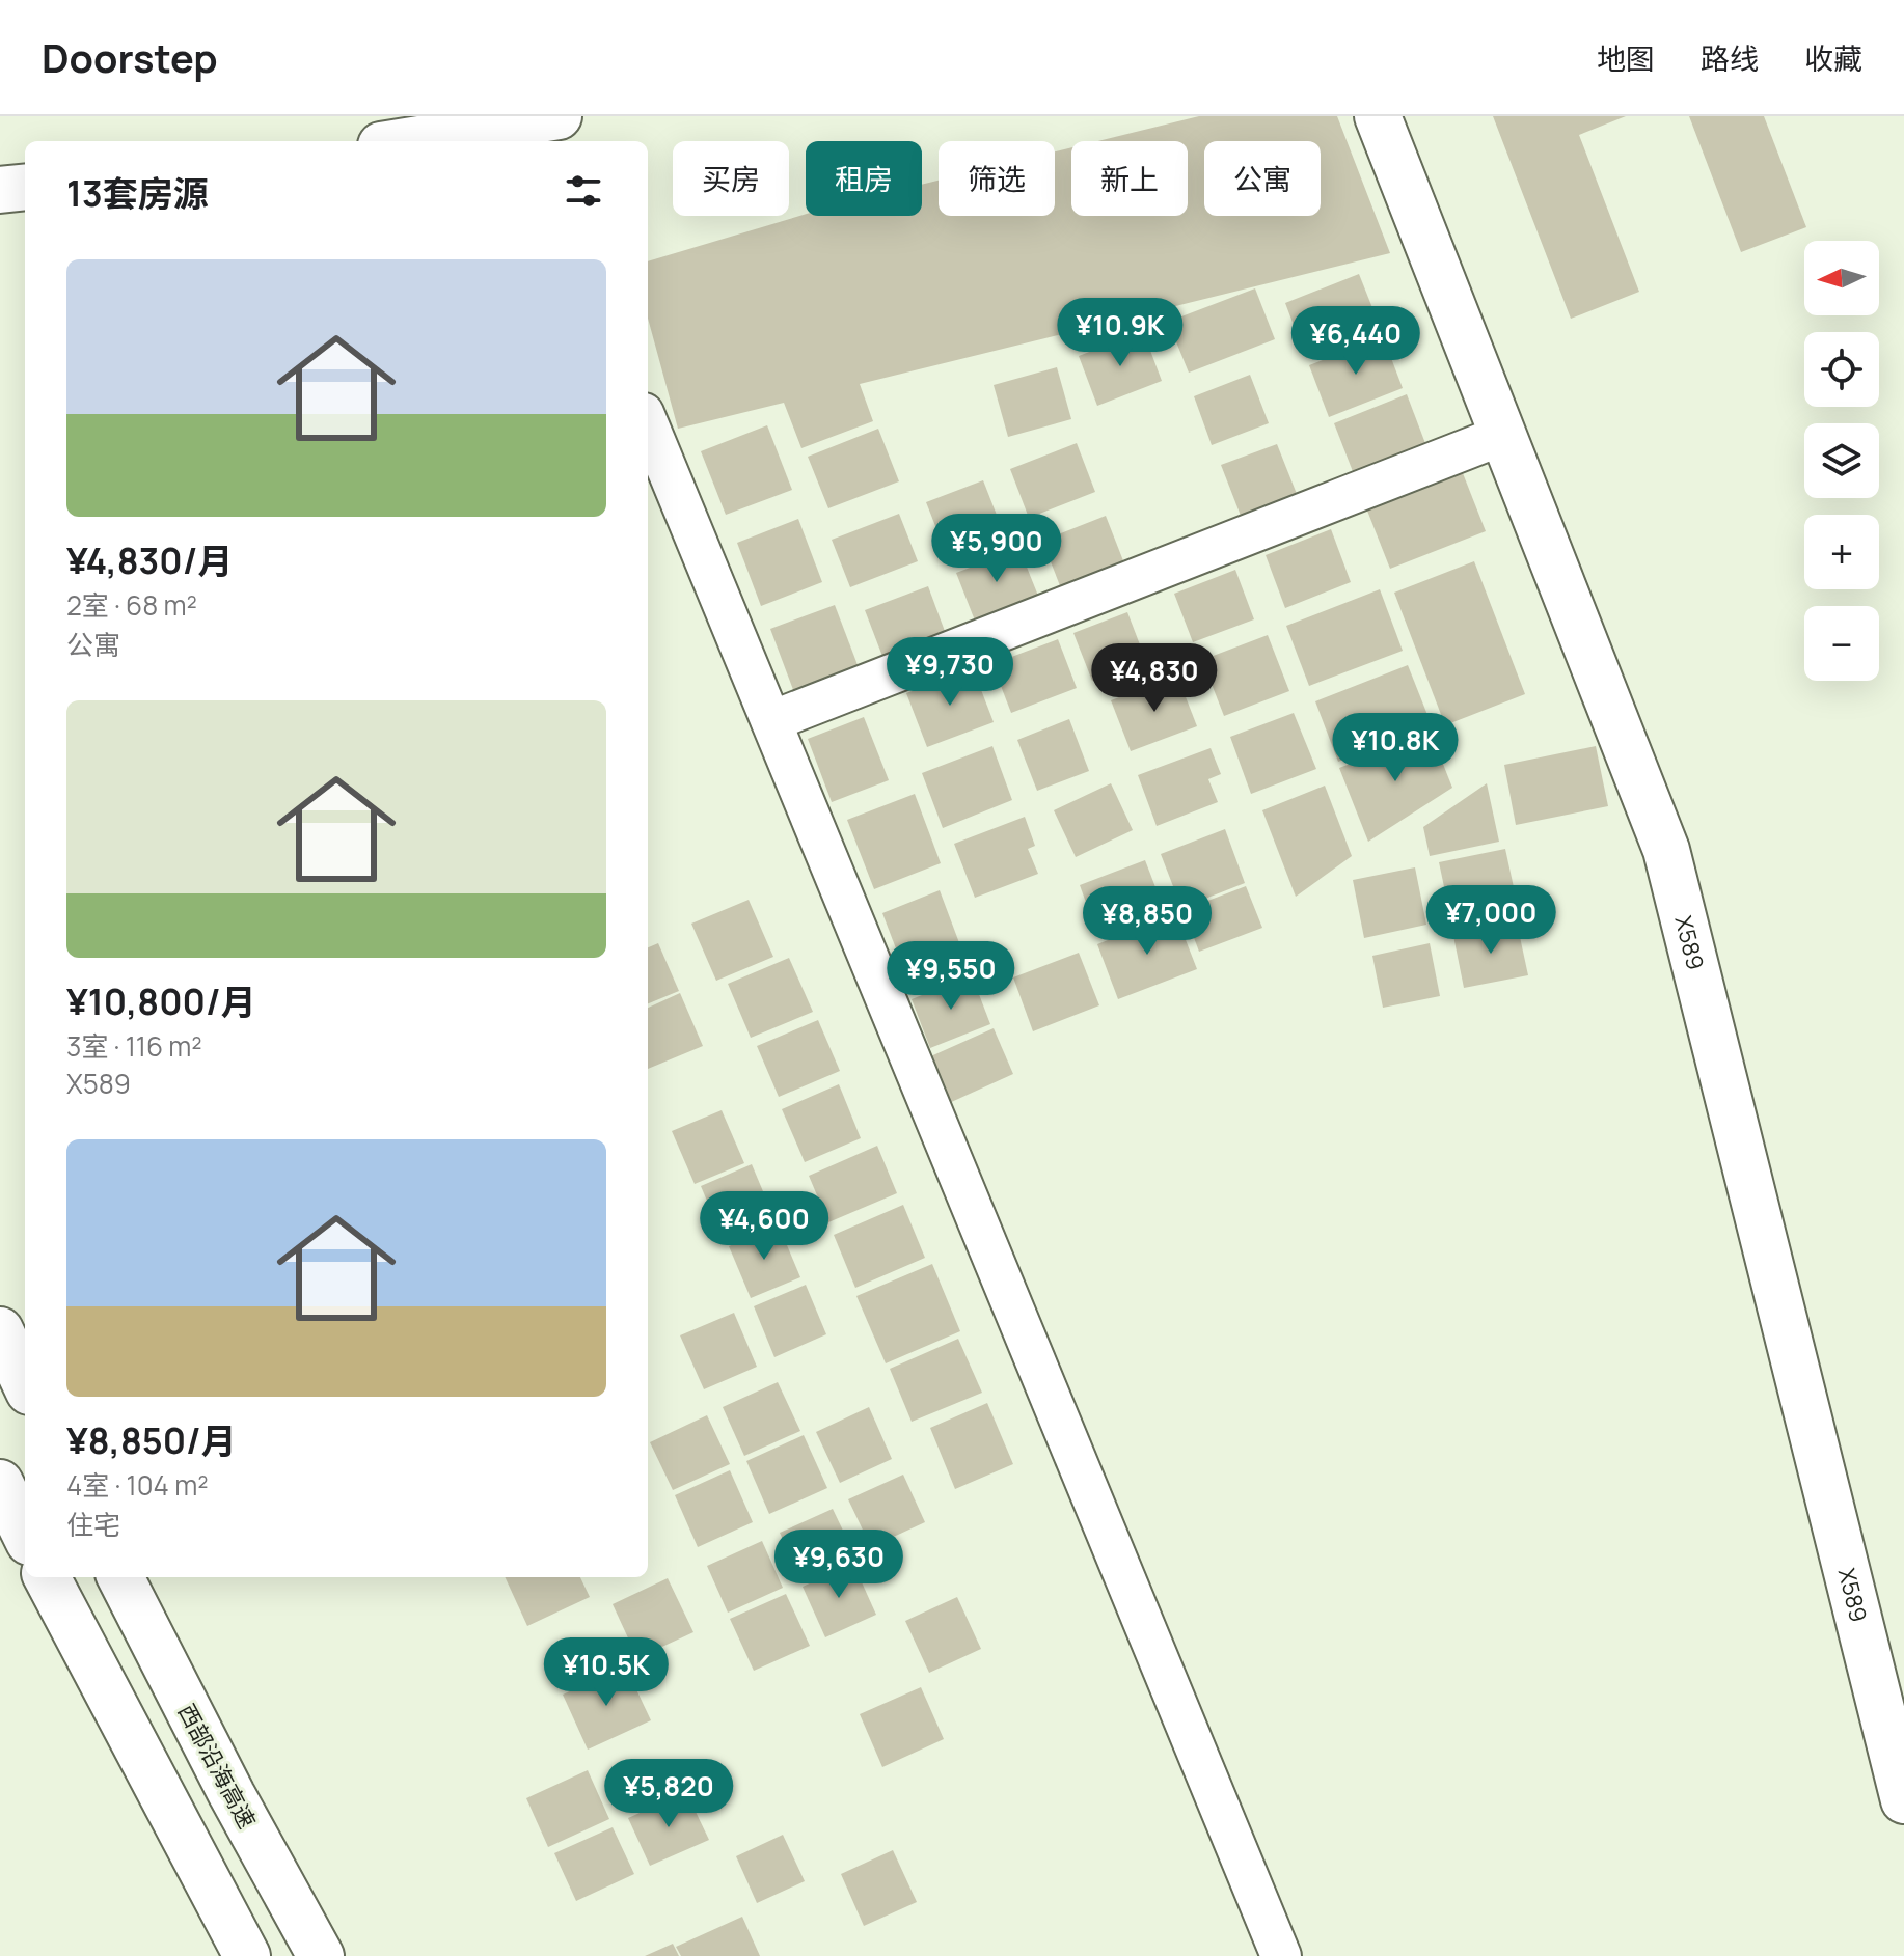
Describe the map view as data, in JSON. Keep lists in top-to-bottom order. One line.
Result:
{"streets":{"main road":["X589","西部沿海高速"]},"north":"left","page":{"header":"Doorstep","nav":["地图","路线","收藏"],"chip":["买房","租房","筛选","新上","公寓"],"heading":"13套房源","map_buttons":["+","−"],"list":[{"name":"¥4,830/月","note":"2室 · 68 m² · 公寓"},{"name":"¥10,800/月","note":"3室 · 116 m² · X589"},{"name":"¥8,850/月","note":"4室 · 104 m² · 住宅"}],"price":["¥10.9K","¥6,440","¥5,900","¥9,730","¥4,830","¥10.8K","¥7,000","¥8,850","¥9,550","¥4,600","¥9,630","¥10.5K","¥5,820"]}}
